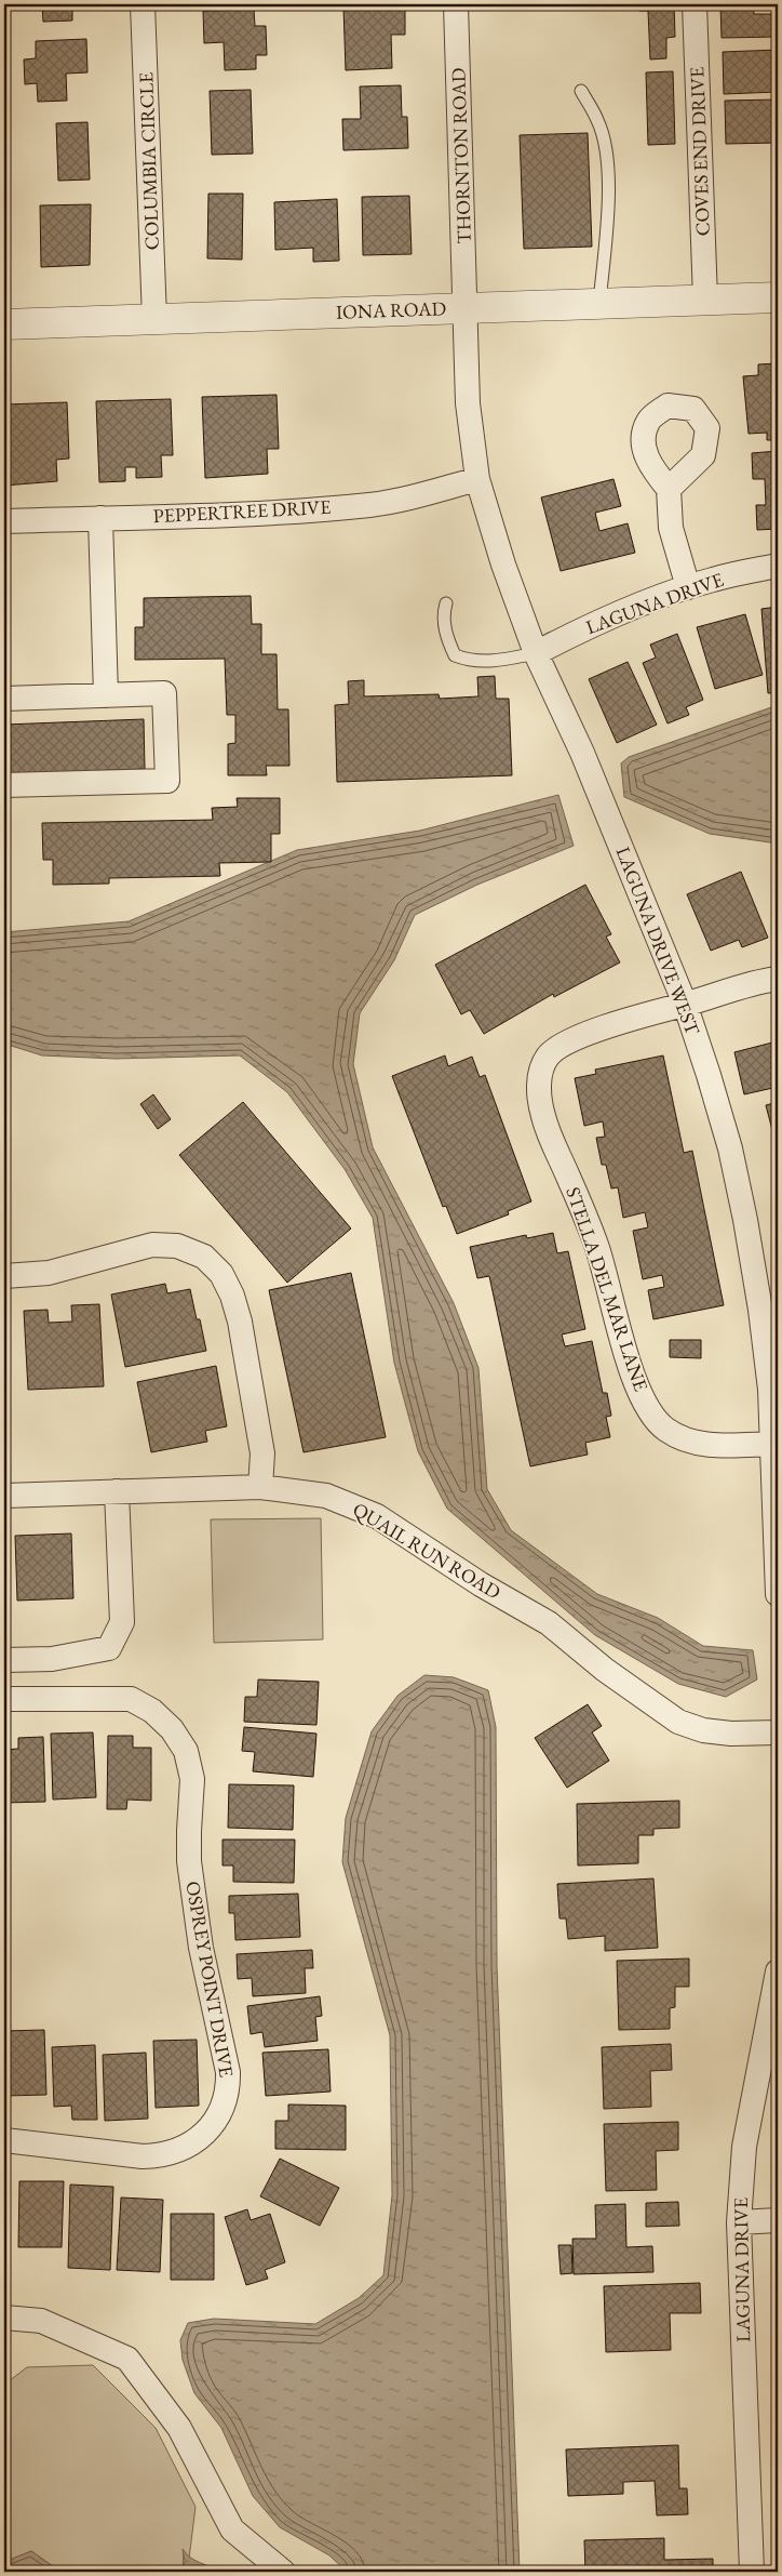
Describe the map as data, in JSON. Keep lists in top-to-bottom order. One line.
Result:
{"streets":{"street":["COVES END DRIVE","THORNTON ROAD","COLUMBIA CIRCLE","IONA ROAD","PEPPERTREE DRIVE","LAGUNA DRIVE","LAGUNA DRIVE WEST","STELLA DEL MAR LANE","QUAIL RUN ROAD","OSPREY POINT DRIVE"]},"crossings":[["COVES END DRIVE","IONA ROAD"],["THORNTON ROAD","IONA ROAD"],["THORNTON ROAD","LAGUNA DRIVE WEST"],["COLUMBIA CIRCLE","IONA ROAD"],["IONA ROAD","LAGUNA DRIVE WEST"],["PEPPERTREE DRIVE","LAGUNA DRIVE WEST"],["LAGUNA DRIVE","LAGUNA DRIVE WEST"],["LAGUNA DRIVE WEST","STELLA DEL MAR LANE"]]}
